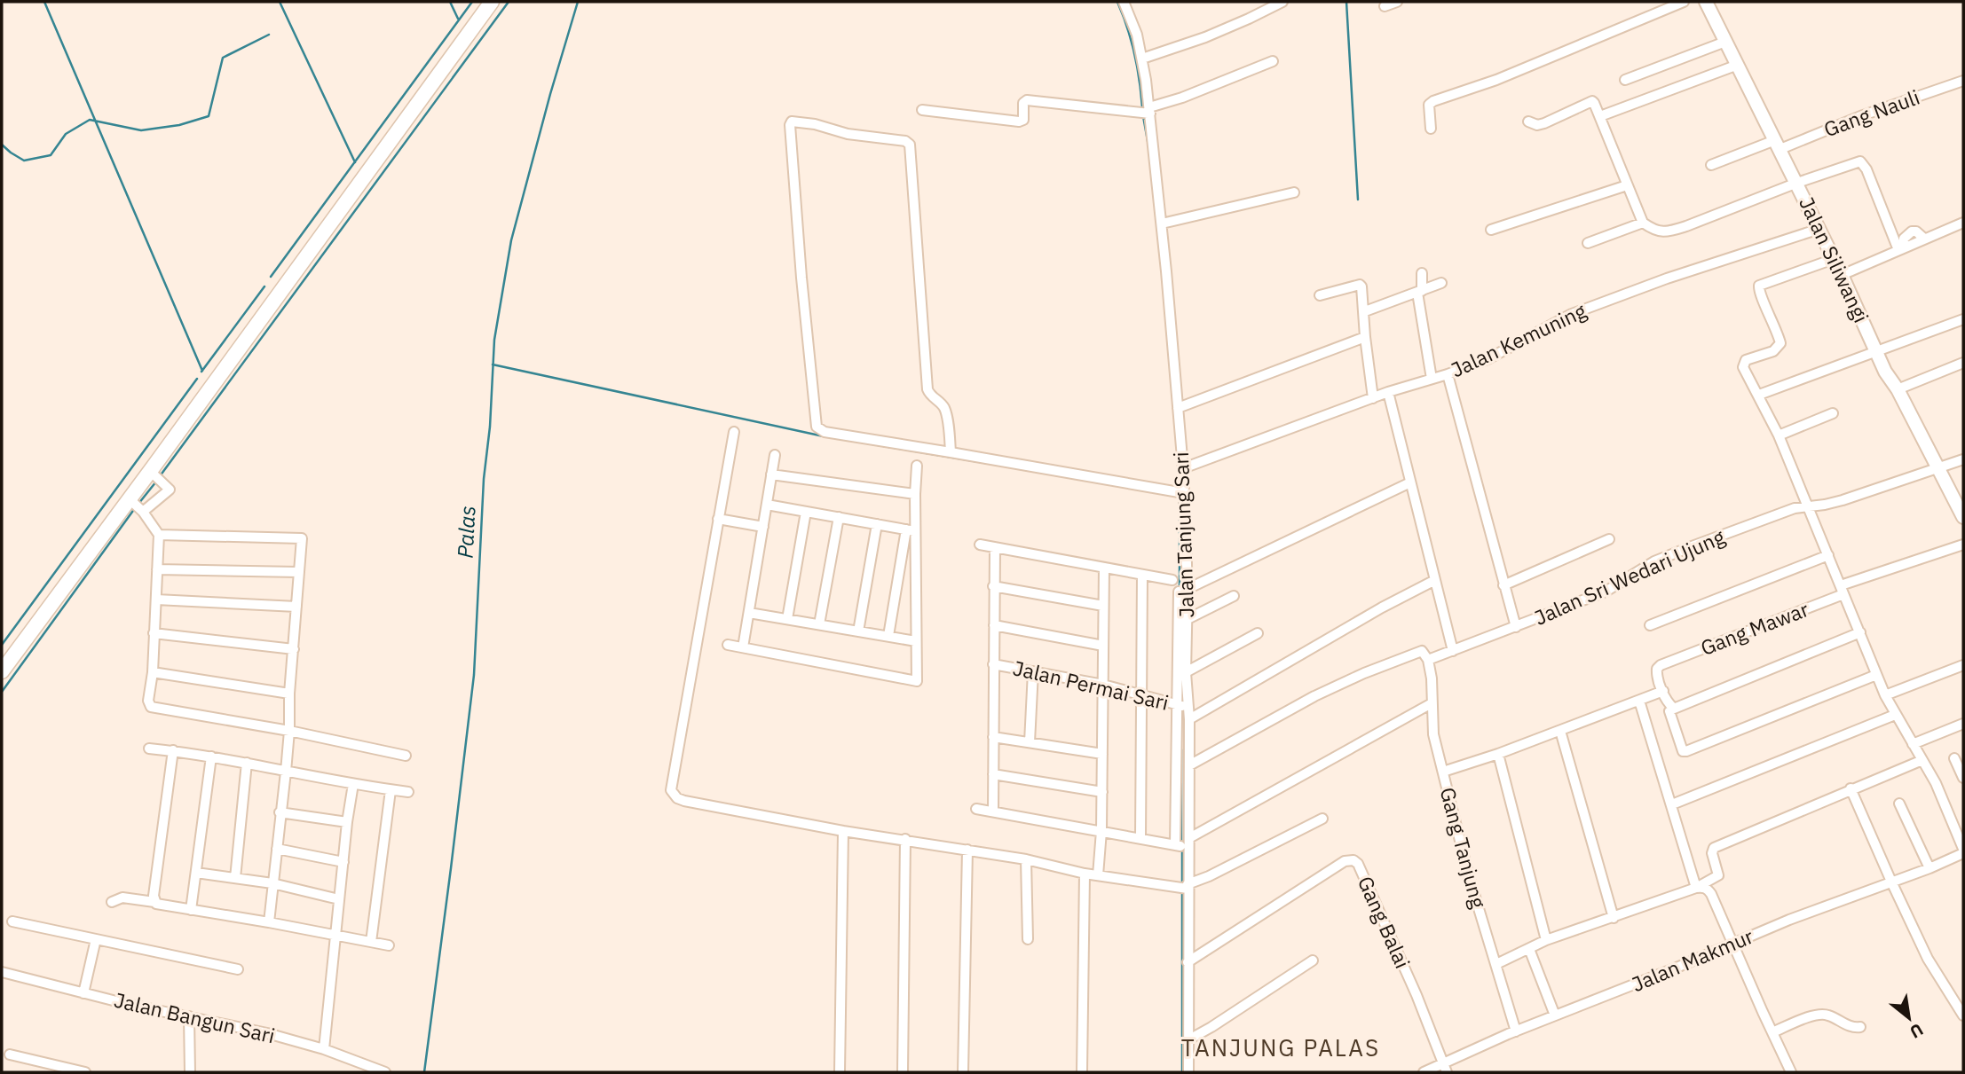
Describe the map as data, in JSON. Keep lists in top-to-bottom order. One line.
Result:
{"streets":{"street":["Gang Nauli","Jalan Siliwangi","Jalan Kemuning","Jalan Tanjung Sari","Jalan Sri Wedari Ujung","Gang Mawar","Jalan Permai Sari","Gang Tanjung","Gang Balai","Jalan Makmur","Jalan Bangun Sari"]},"crossings":[["Gang Nauli","Jalan Siliwangi"],["Jalan Siliwangi","Jalan Kemuning"],["Jalan Siliwangi","Jalan Sri Wedari Ujung"],["Jalan Kemuning","Jalan Tanjung Sari"],["Jalan Tanjung Sari","Jalan Permai Sari"],["Jalan Tanjung Sari","Gang Balai"],["Jalan Sri Wedari Ujung","Gang Tanjung"],["Gang Tanjung","Jalan Makmur"],["Gang Balai","Jalan Makmur"]],"districts":["TANJUNG PALAS"],"water":["Palas"],"north":"bottom right"}
